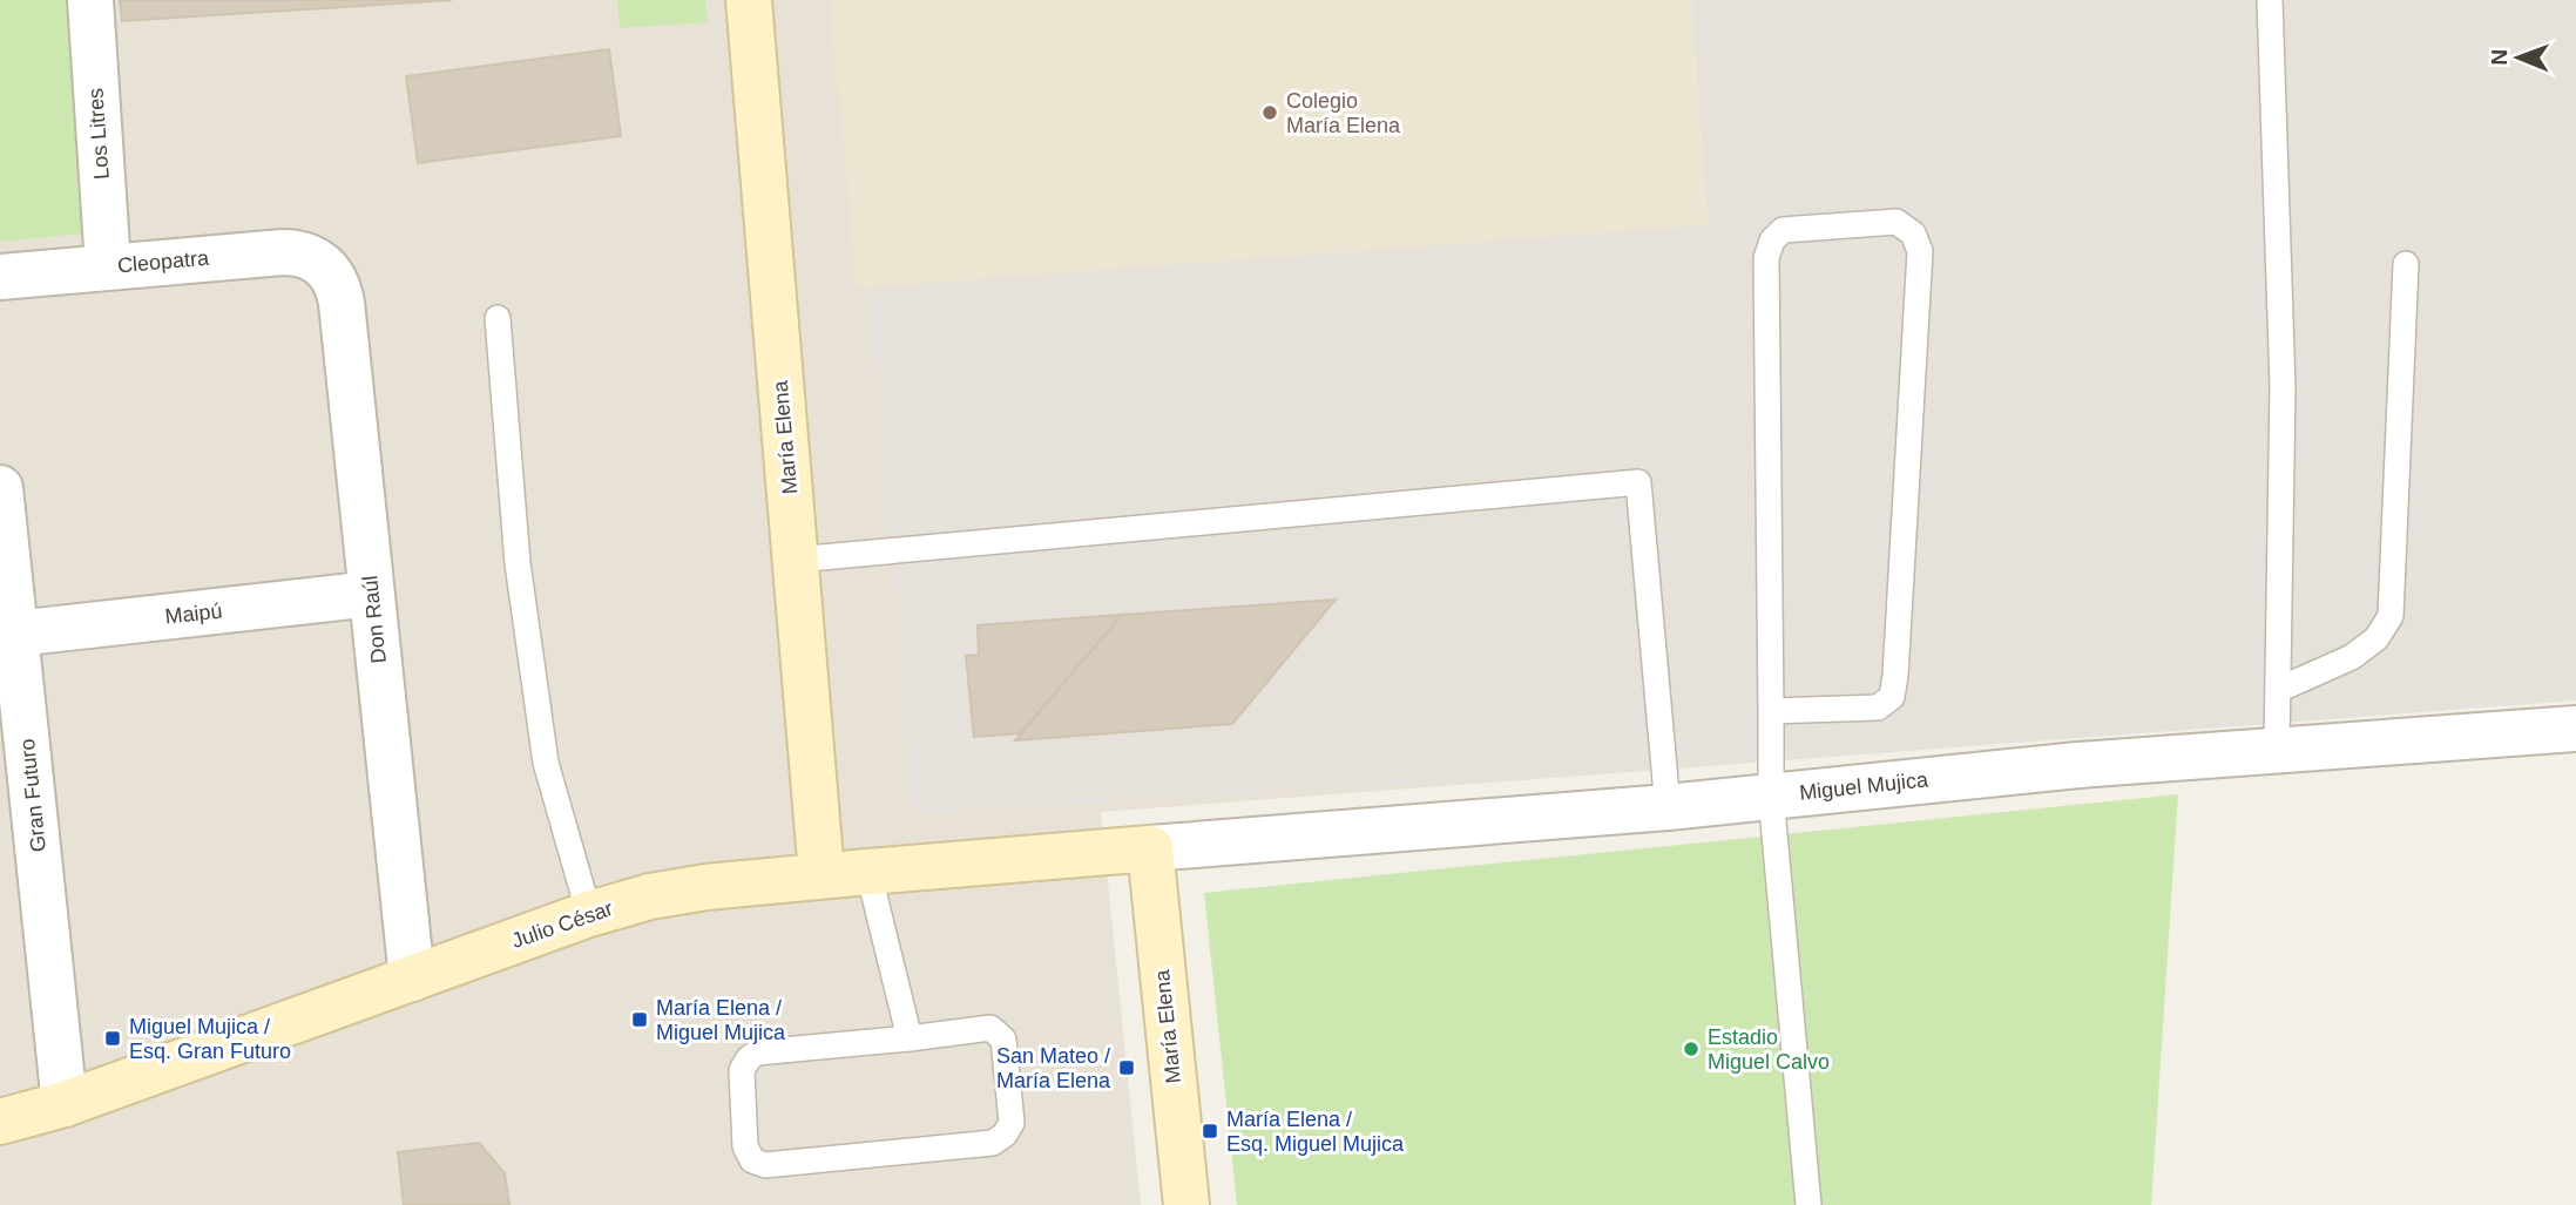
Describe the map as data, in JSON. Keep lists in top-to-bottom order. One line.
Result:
{"streets":{"street":["Los Litres","Cleopatra","María Elena","Maipú","Don Raúl","Miguel Mujica","Gran Futuro","Julio César"]},"crossings":[["Los Litres","Cleopatra"],["Cleopatra","Don Raúl"],["María Elena","Miguel Mujica"],["María Elena","Julio César"],["Maipú","Don Raúl"],["Maipú","Gran Futuro"],["Don Raúl","Julio César"],["Miguel Mujica","Julio César"],["Gran Futuro","Julio César"]],"places":{"other":["Colegio María Elena","Estadio Miguel Calvo"],"transit":["María Elena / Miguel Mujica","Miguel Mujica / Esq. Gran Futuro","San Mateo / María Elena","María Elena / Esq. Miguel Mujica"]},"north":"left"}
